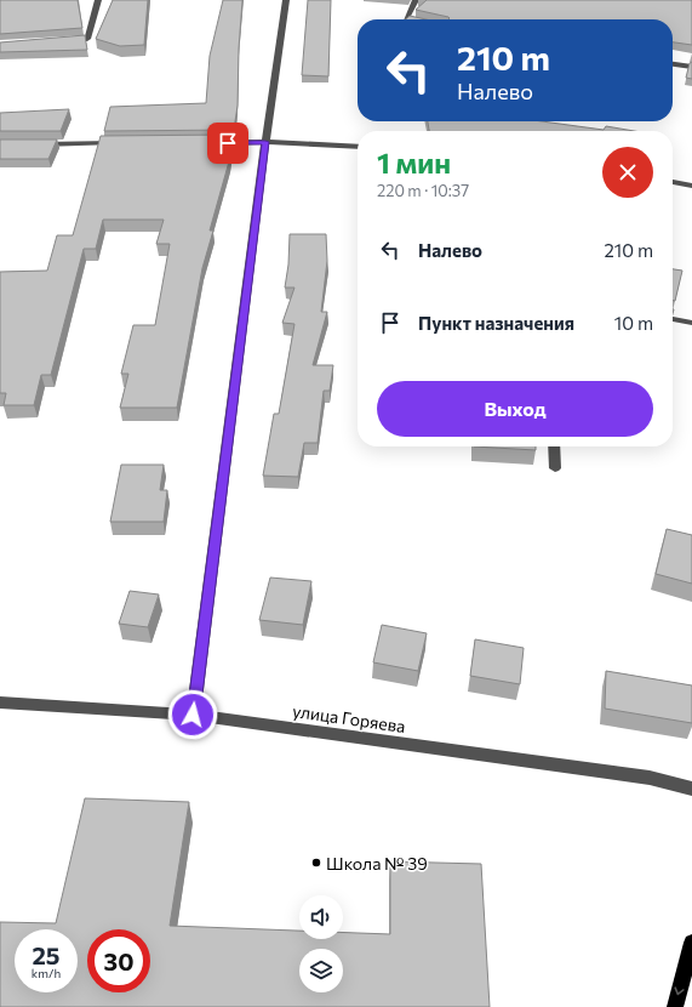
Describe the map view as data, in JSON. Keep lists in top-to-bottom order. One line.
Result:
{"streets":{"street":["улица Горяева"]},"places":["Школа № 39"],"page":{"turn":["210 m","Налево"],"heading":["1 мин","220 m · 10:37"],"list":[{"name":"Налево","value":"210 m"},{"name":"Пункт назначения","value":"10 m"}],"buttons":"Выход","speed":"25 km/h","limit":"30"}}
